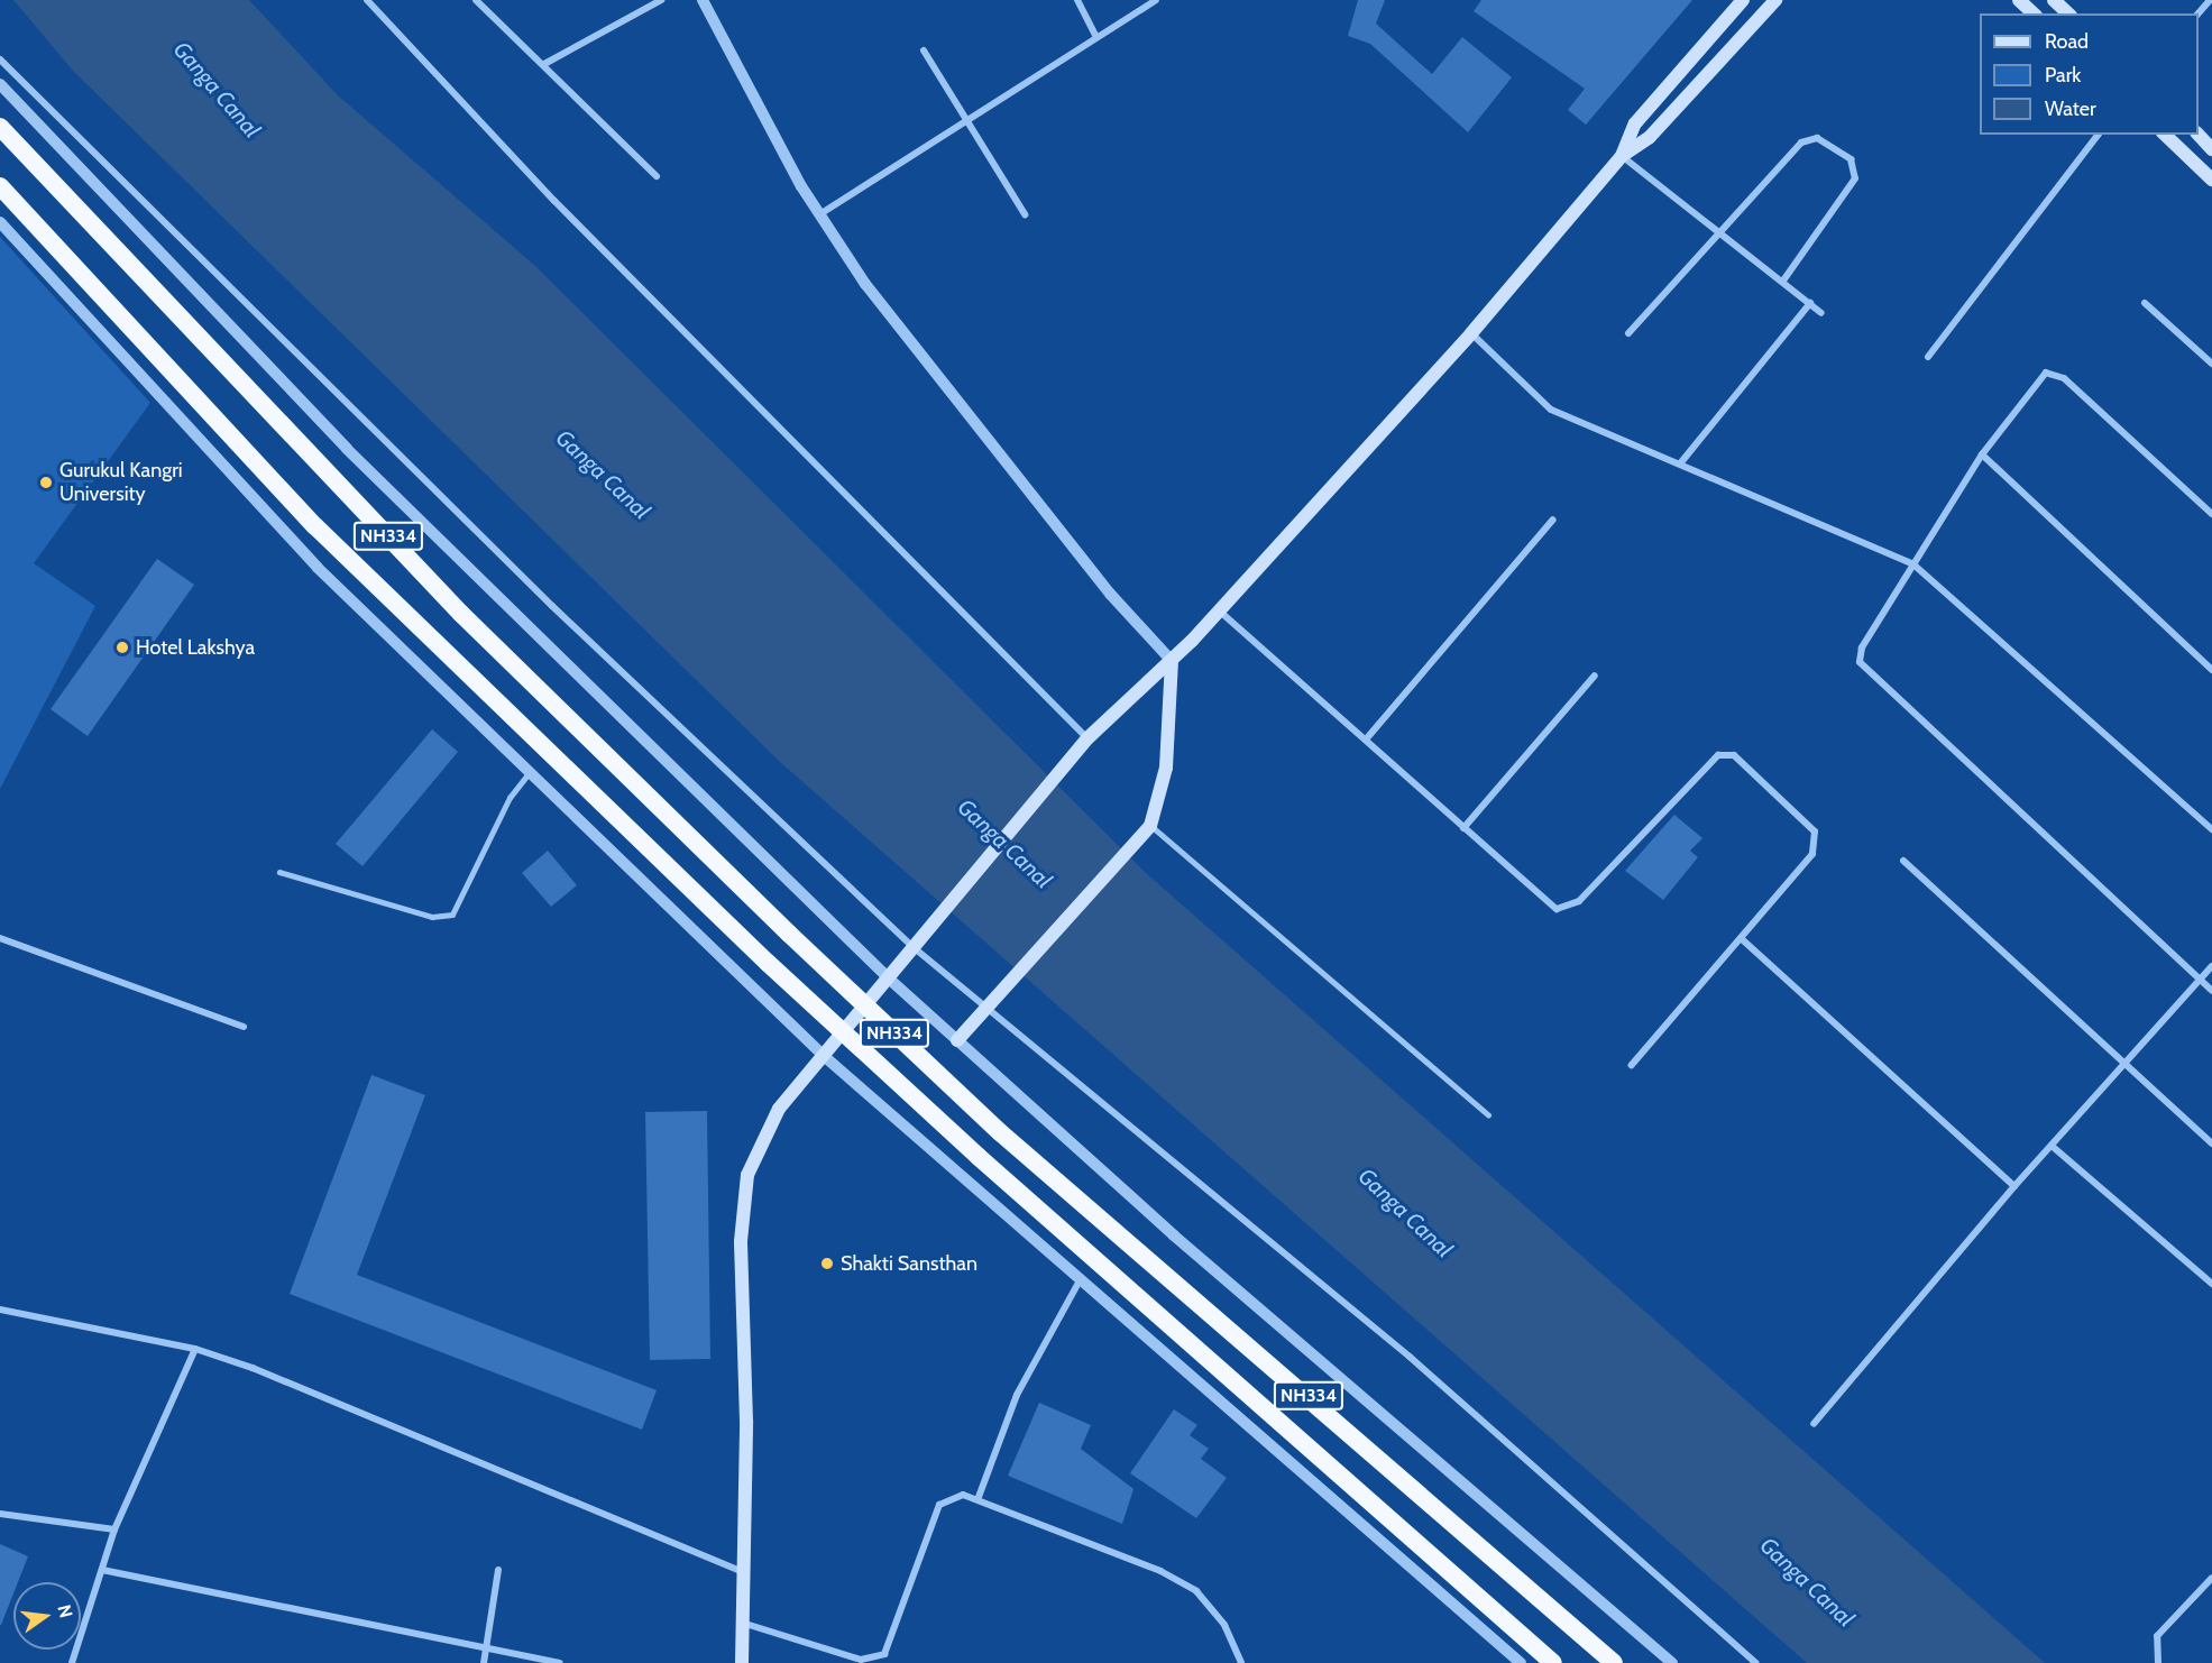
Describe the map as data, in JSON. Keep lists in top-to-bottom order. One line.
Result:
{"streets":{"highway":["NH334"]},"water":["Ganga Canal"],"places":["Gurukul Kangri University","Hotel Lakshya","Shakti Sansthan"],"legend":["Road","Park","Water"],"north":"right"}
